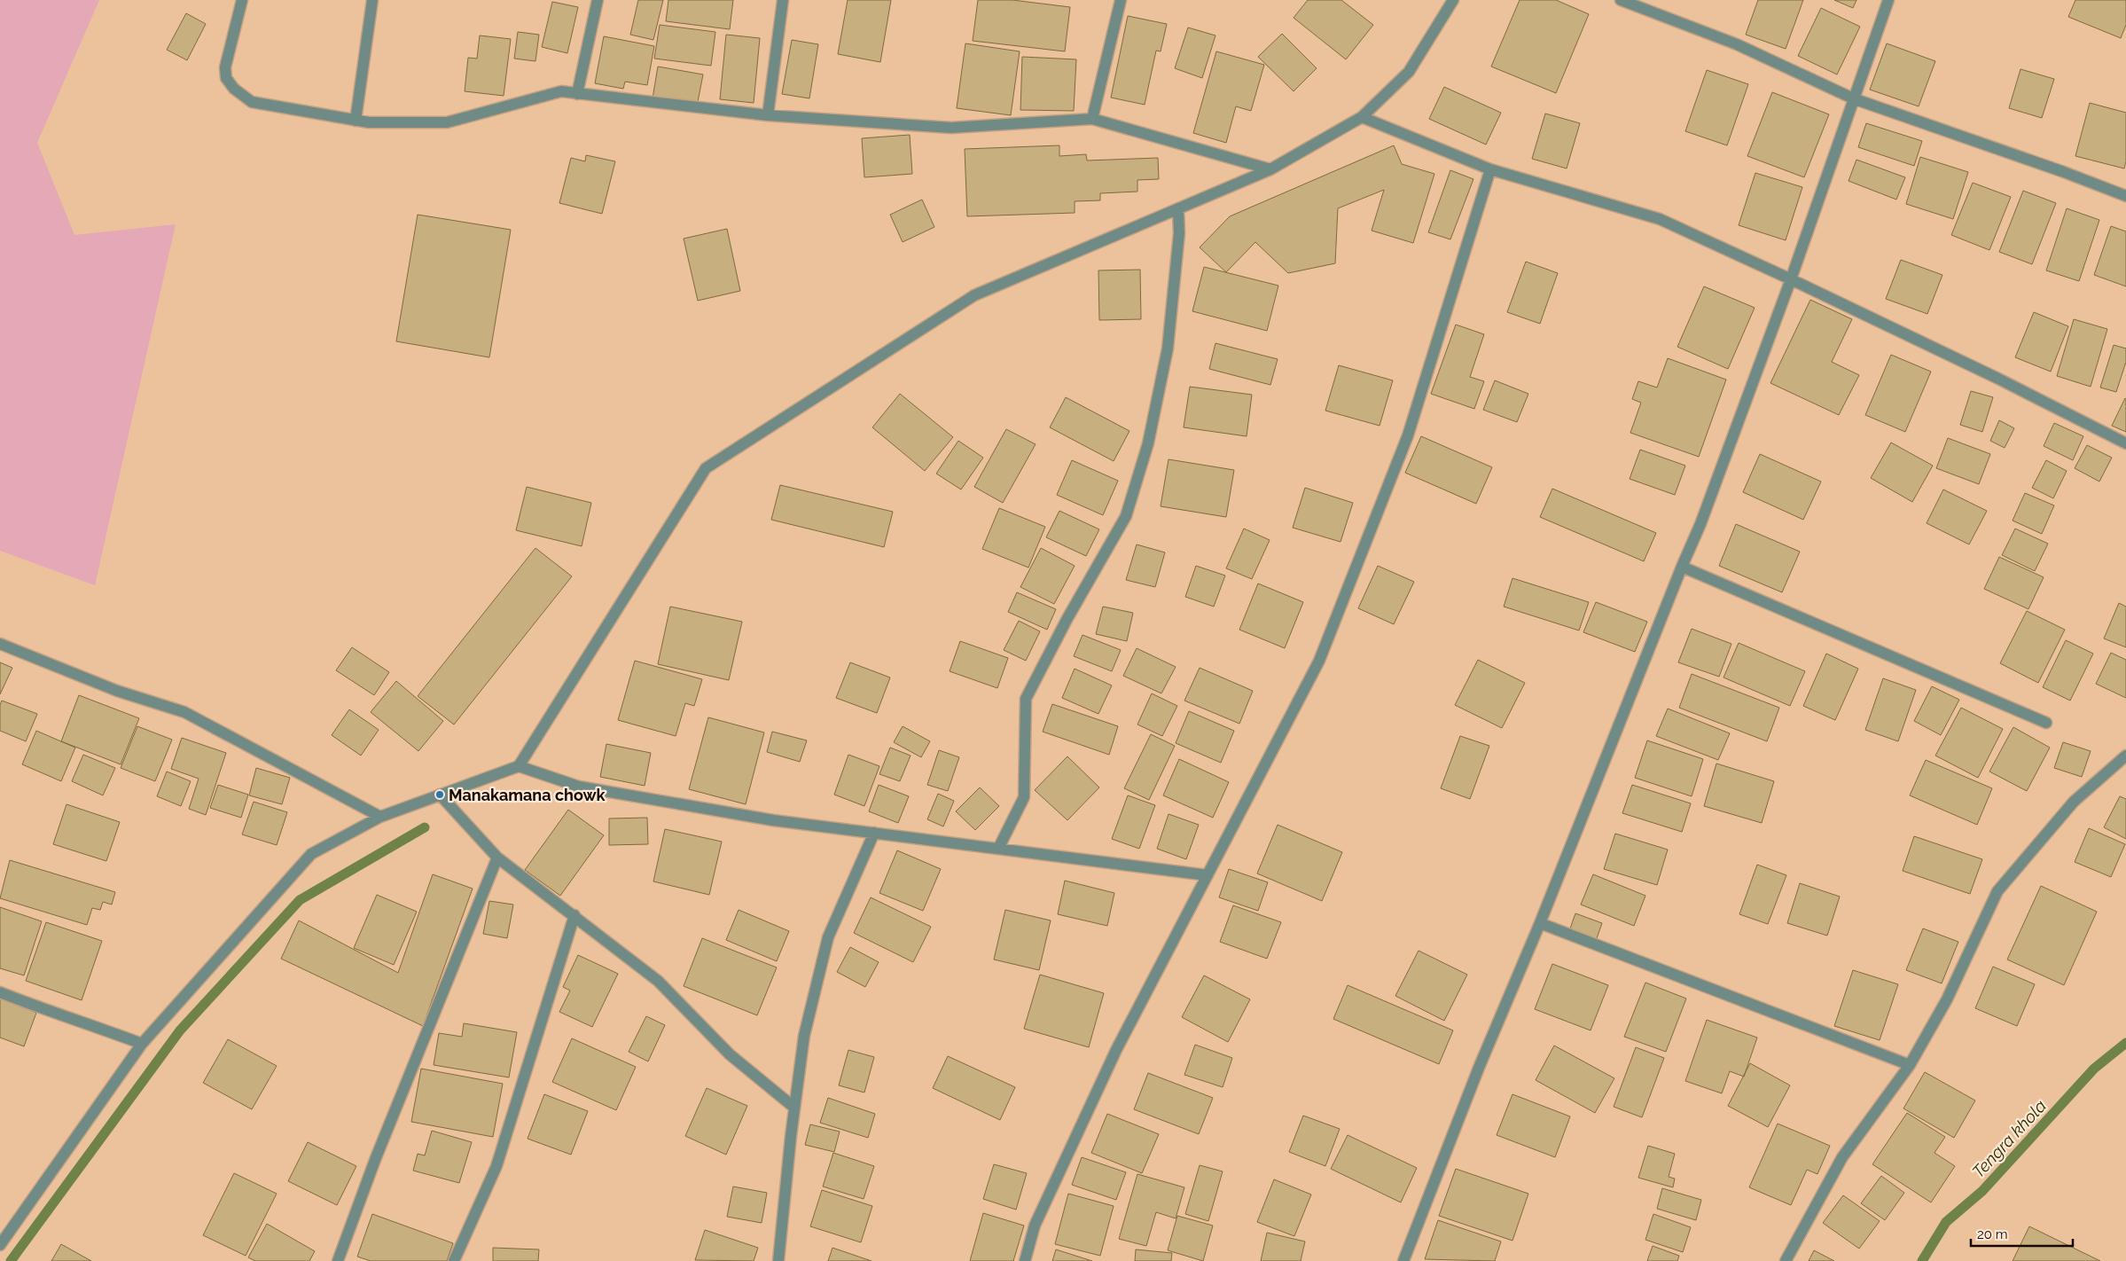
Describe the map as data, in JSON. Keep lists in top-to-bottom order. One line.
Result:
{"water":["Tengra khola"],"places":["Manakamana chowk"],"scale_bar":"20 m"}
